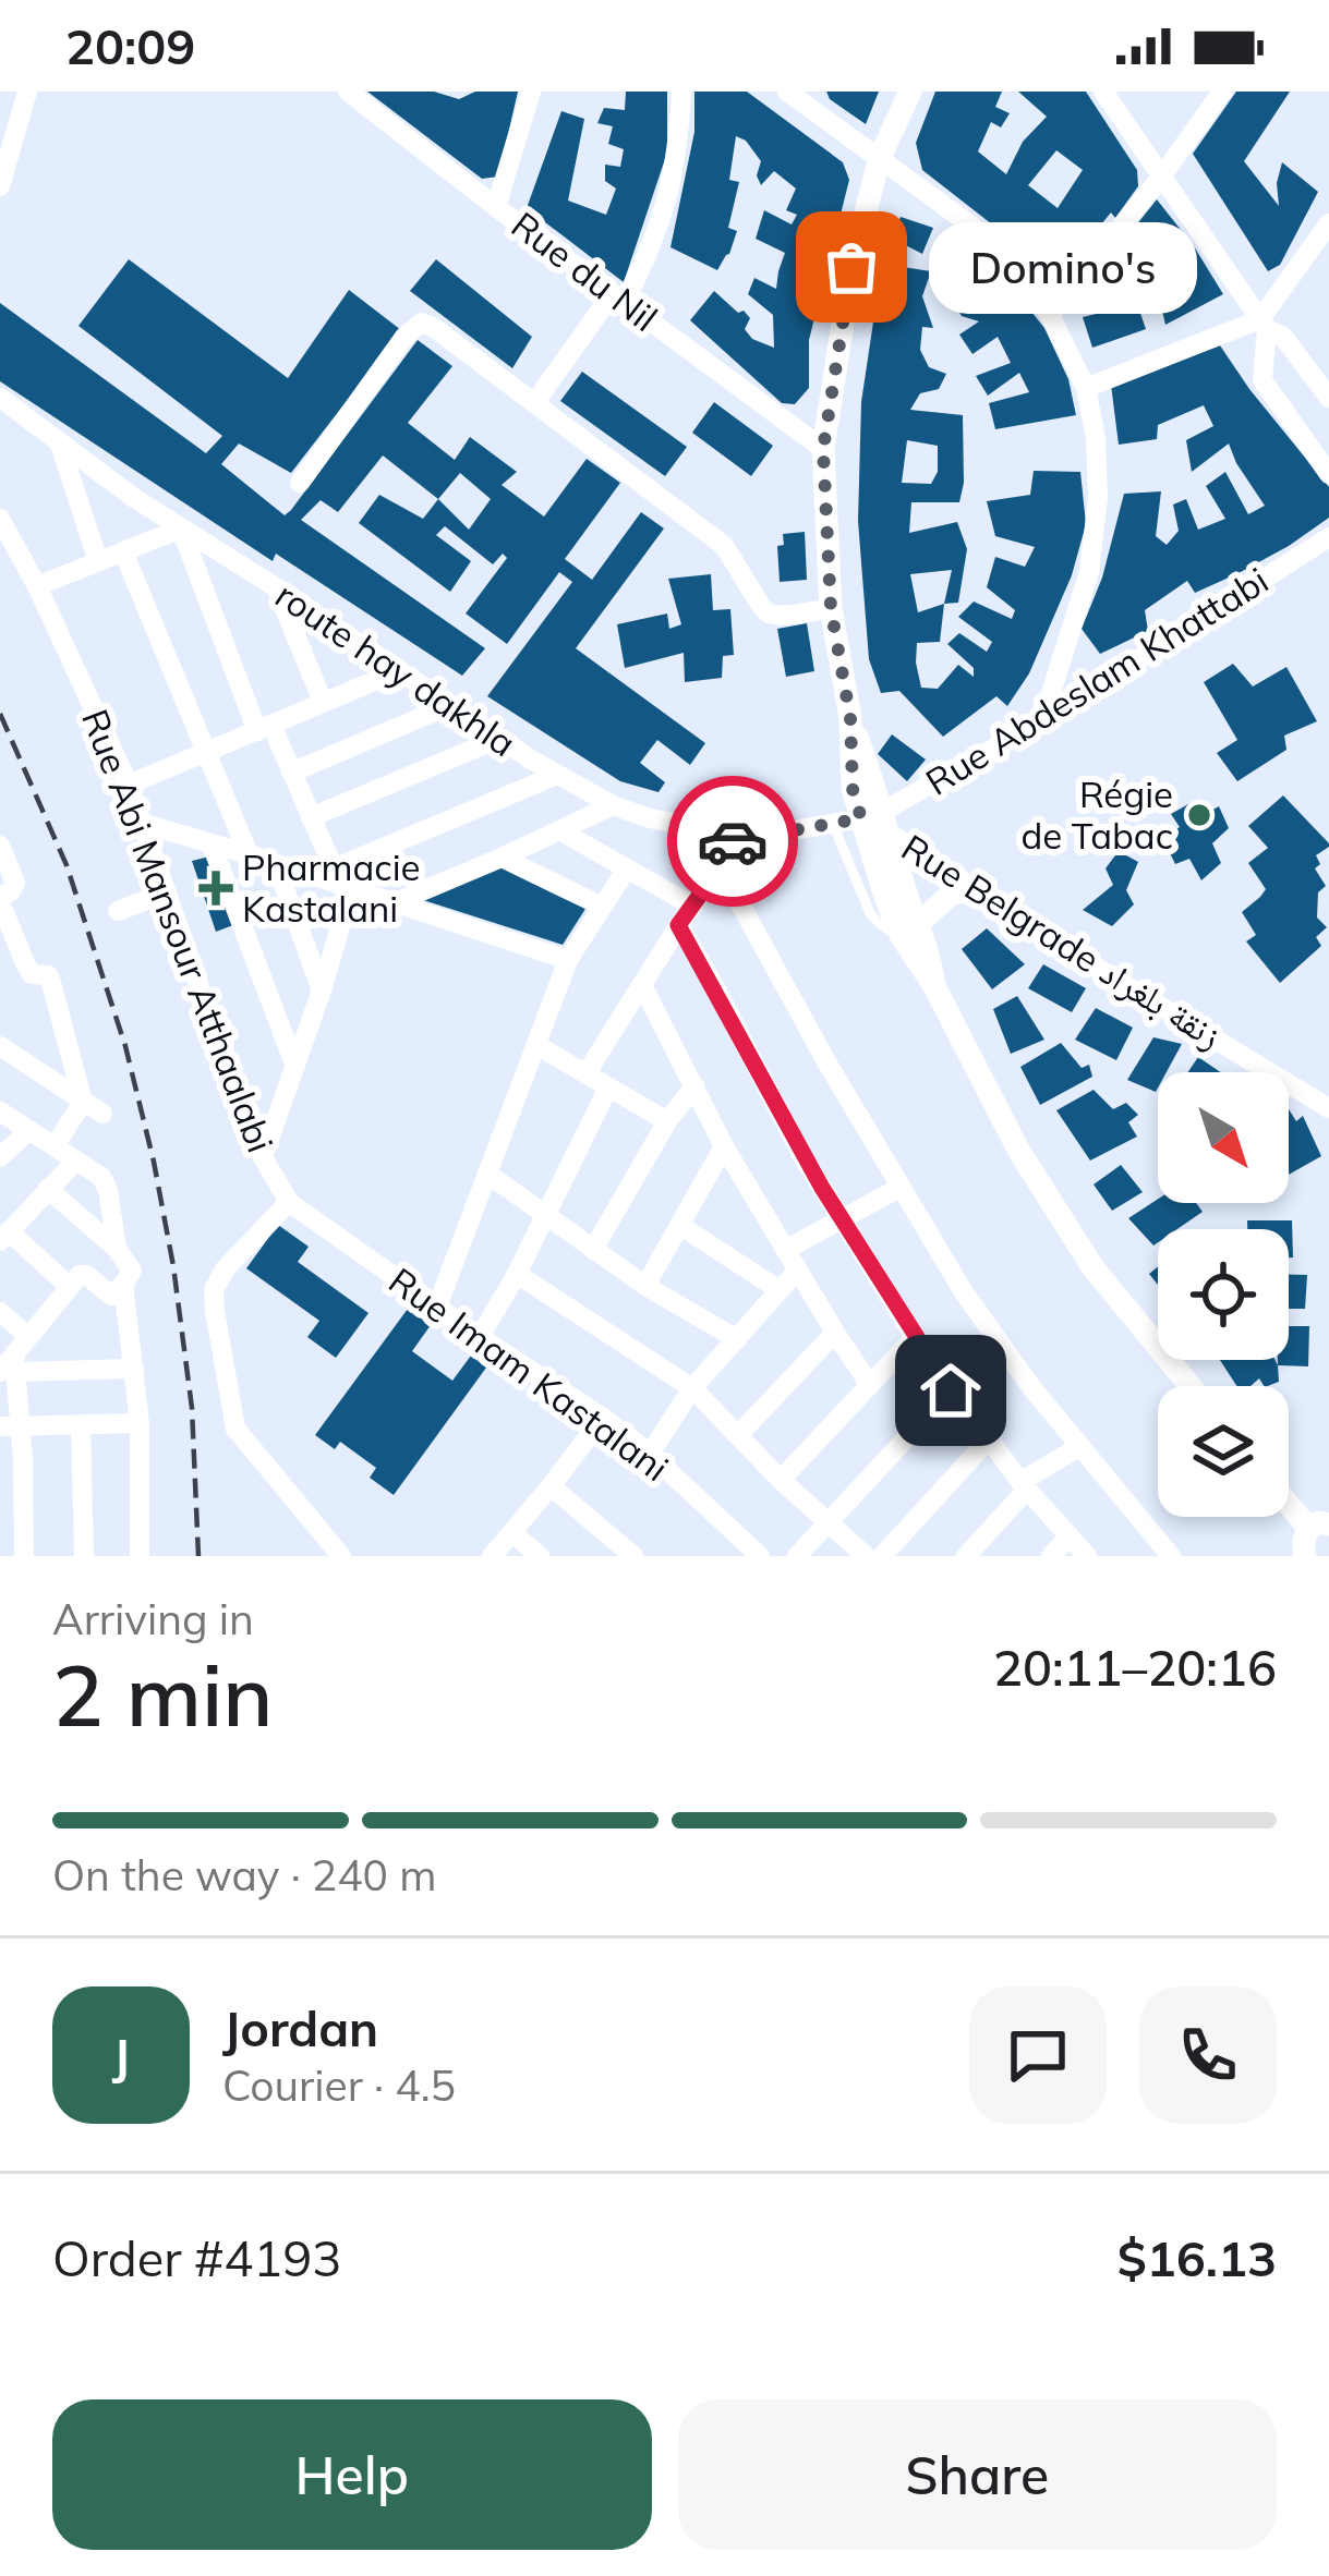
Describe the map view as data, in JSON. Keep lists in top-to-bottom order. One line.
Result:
{"streets":{"street":["Rue du Nil","route hay dakhla","Rue Abdeslam Khattabi","Rue Abi Mansour Atthaalabi","Rue Belgrade زنقة بلغراد","Rue Imam Kastalani"]},"crossings":[["route hay dakhla","Rue Abdeslam Khattabi"],["route hay dakhla","Rue Belgrade زنقة بلغراد"],["Rue Abdeslam Khattabi","Rue Belgrade زنقة بلغراد"],["Rue Abi Mansour Atthaalabi","Rue Imam Kastalani"]],"places":{"other":["Domino's","Régie de Tabac"],"health":["Pharmacie Kastalani"]},"north":"bottom right","page":{"status":"20:09","bubble":"Domino's","heading":["2 min","Arriving in","20:11–20:16"],"panel":["Jordan","Courier · 4.5","Order #4193","$16.13"],"bar":"On the way · 240 m","round":"J","buttons":["Help","Share"]}}
